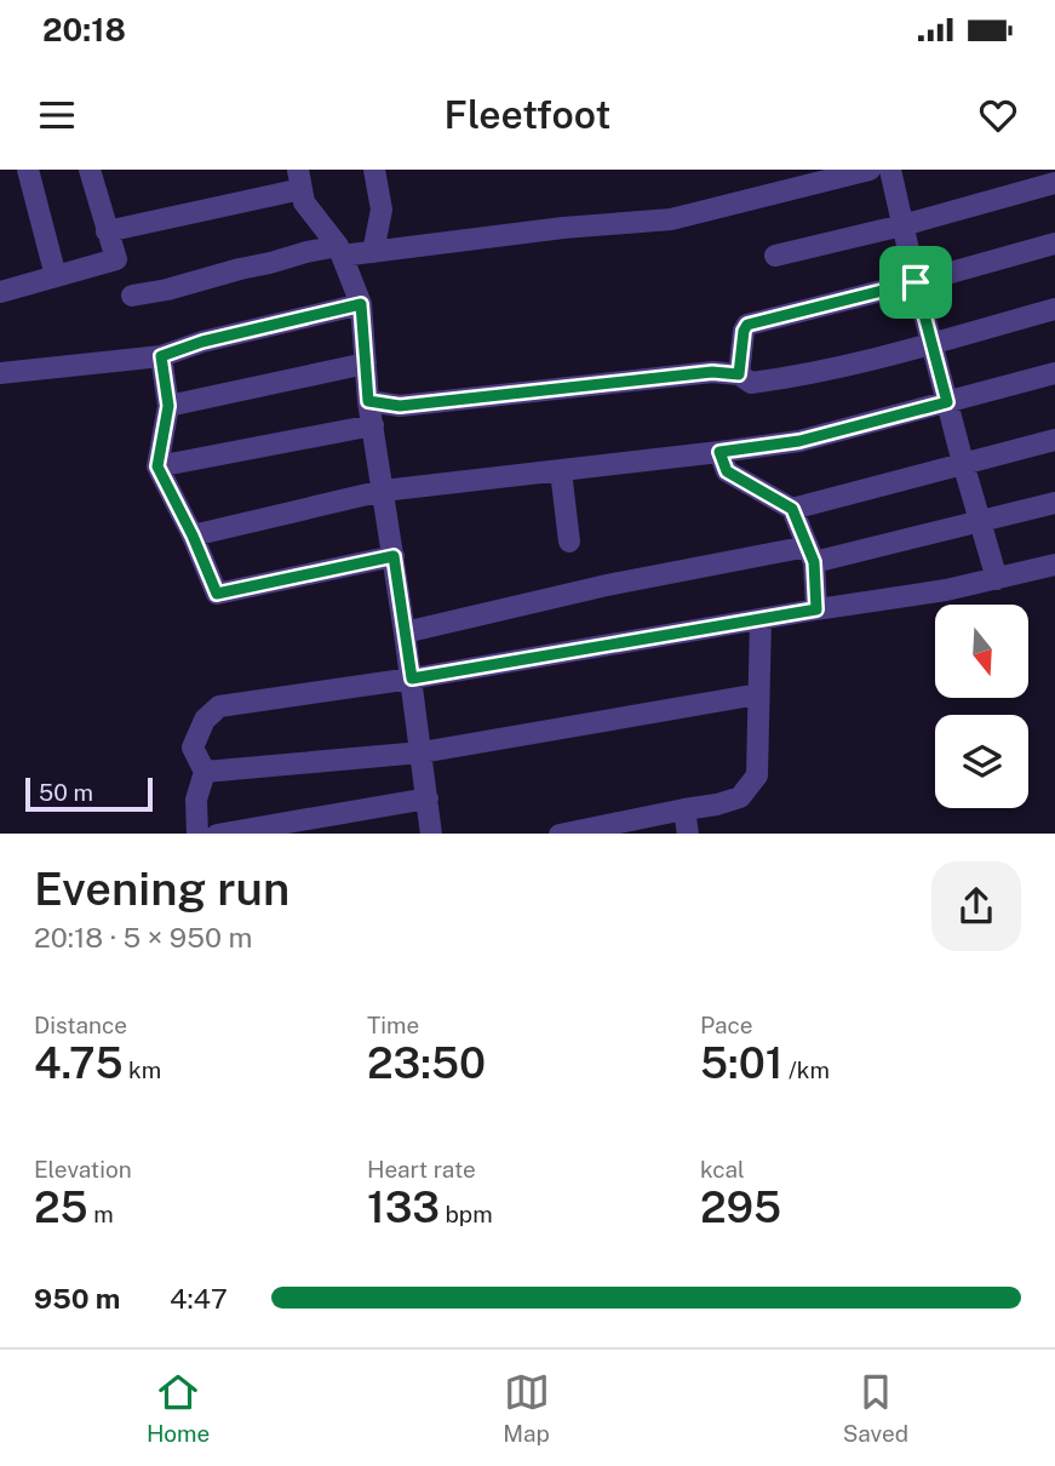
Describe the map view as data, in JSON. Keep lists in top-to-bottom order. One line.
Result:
{"scale_bar":"50 m","north":"bottom","page":{"status":"20:18","header":"Fleetfoot","scale":"50 m","heading":["Evening run","20:18 · 5 × 950 m"],"stats":[["Distance","4.75 km"],["Time","23:50"],["Pace","5:01 /km"],["Elevation","25 m"],["Heart rate","133 bpm"],["kcal","295"]],"list":[{"name":"950 m","note":"4:47"}],"tabs":["Home","Map","Saved"]}}
